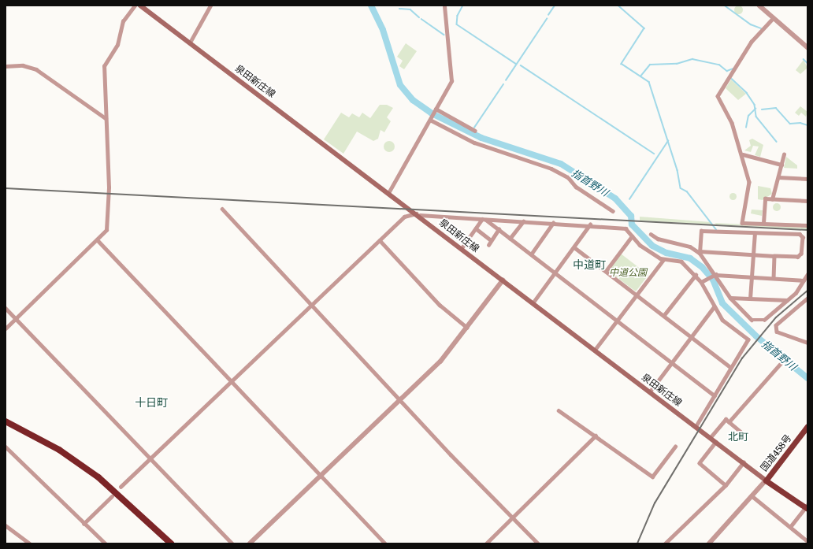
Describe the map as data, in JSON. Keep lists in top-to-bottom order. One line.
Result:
{"streets":{"highway":["国道458号"],"main road":["泉田新庄線"]},"crossings":[["泉田新庄線","国道458号"]],"districts":["中道町","十日町","北町"],"water":["指首野川"],"parks":["中道公園"]}
